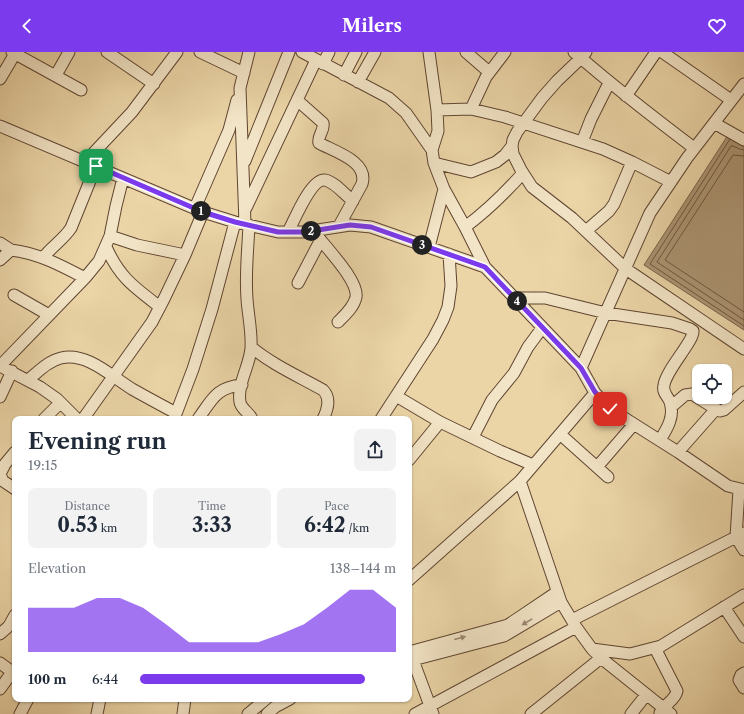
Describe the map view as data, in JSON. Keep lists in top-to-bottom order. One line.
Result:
{"page":{"header":"Milers","pins":["1","2","3","4"],"heading":["Evening run","19:15"],"stats":[["Distance","0.53 km"],["Time","3:33"],["Pace","6:42 /km"]],"chart":["Elevation","138–144 m"],"list":[{"name":"100 m","note":"6:44"}]}}
